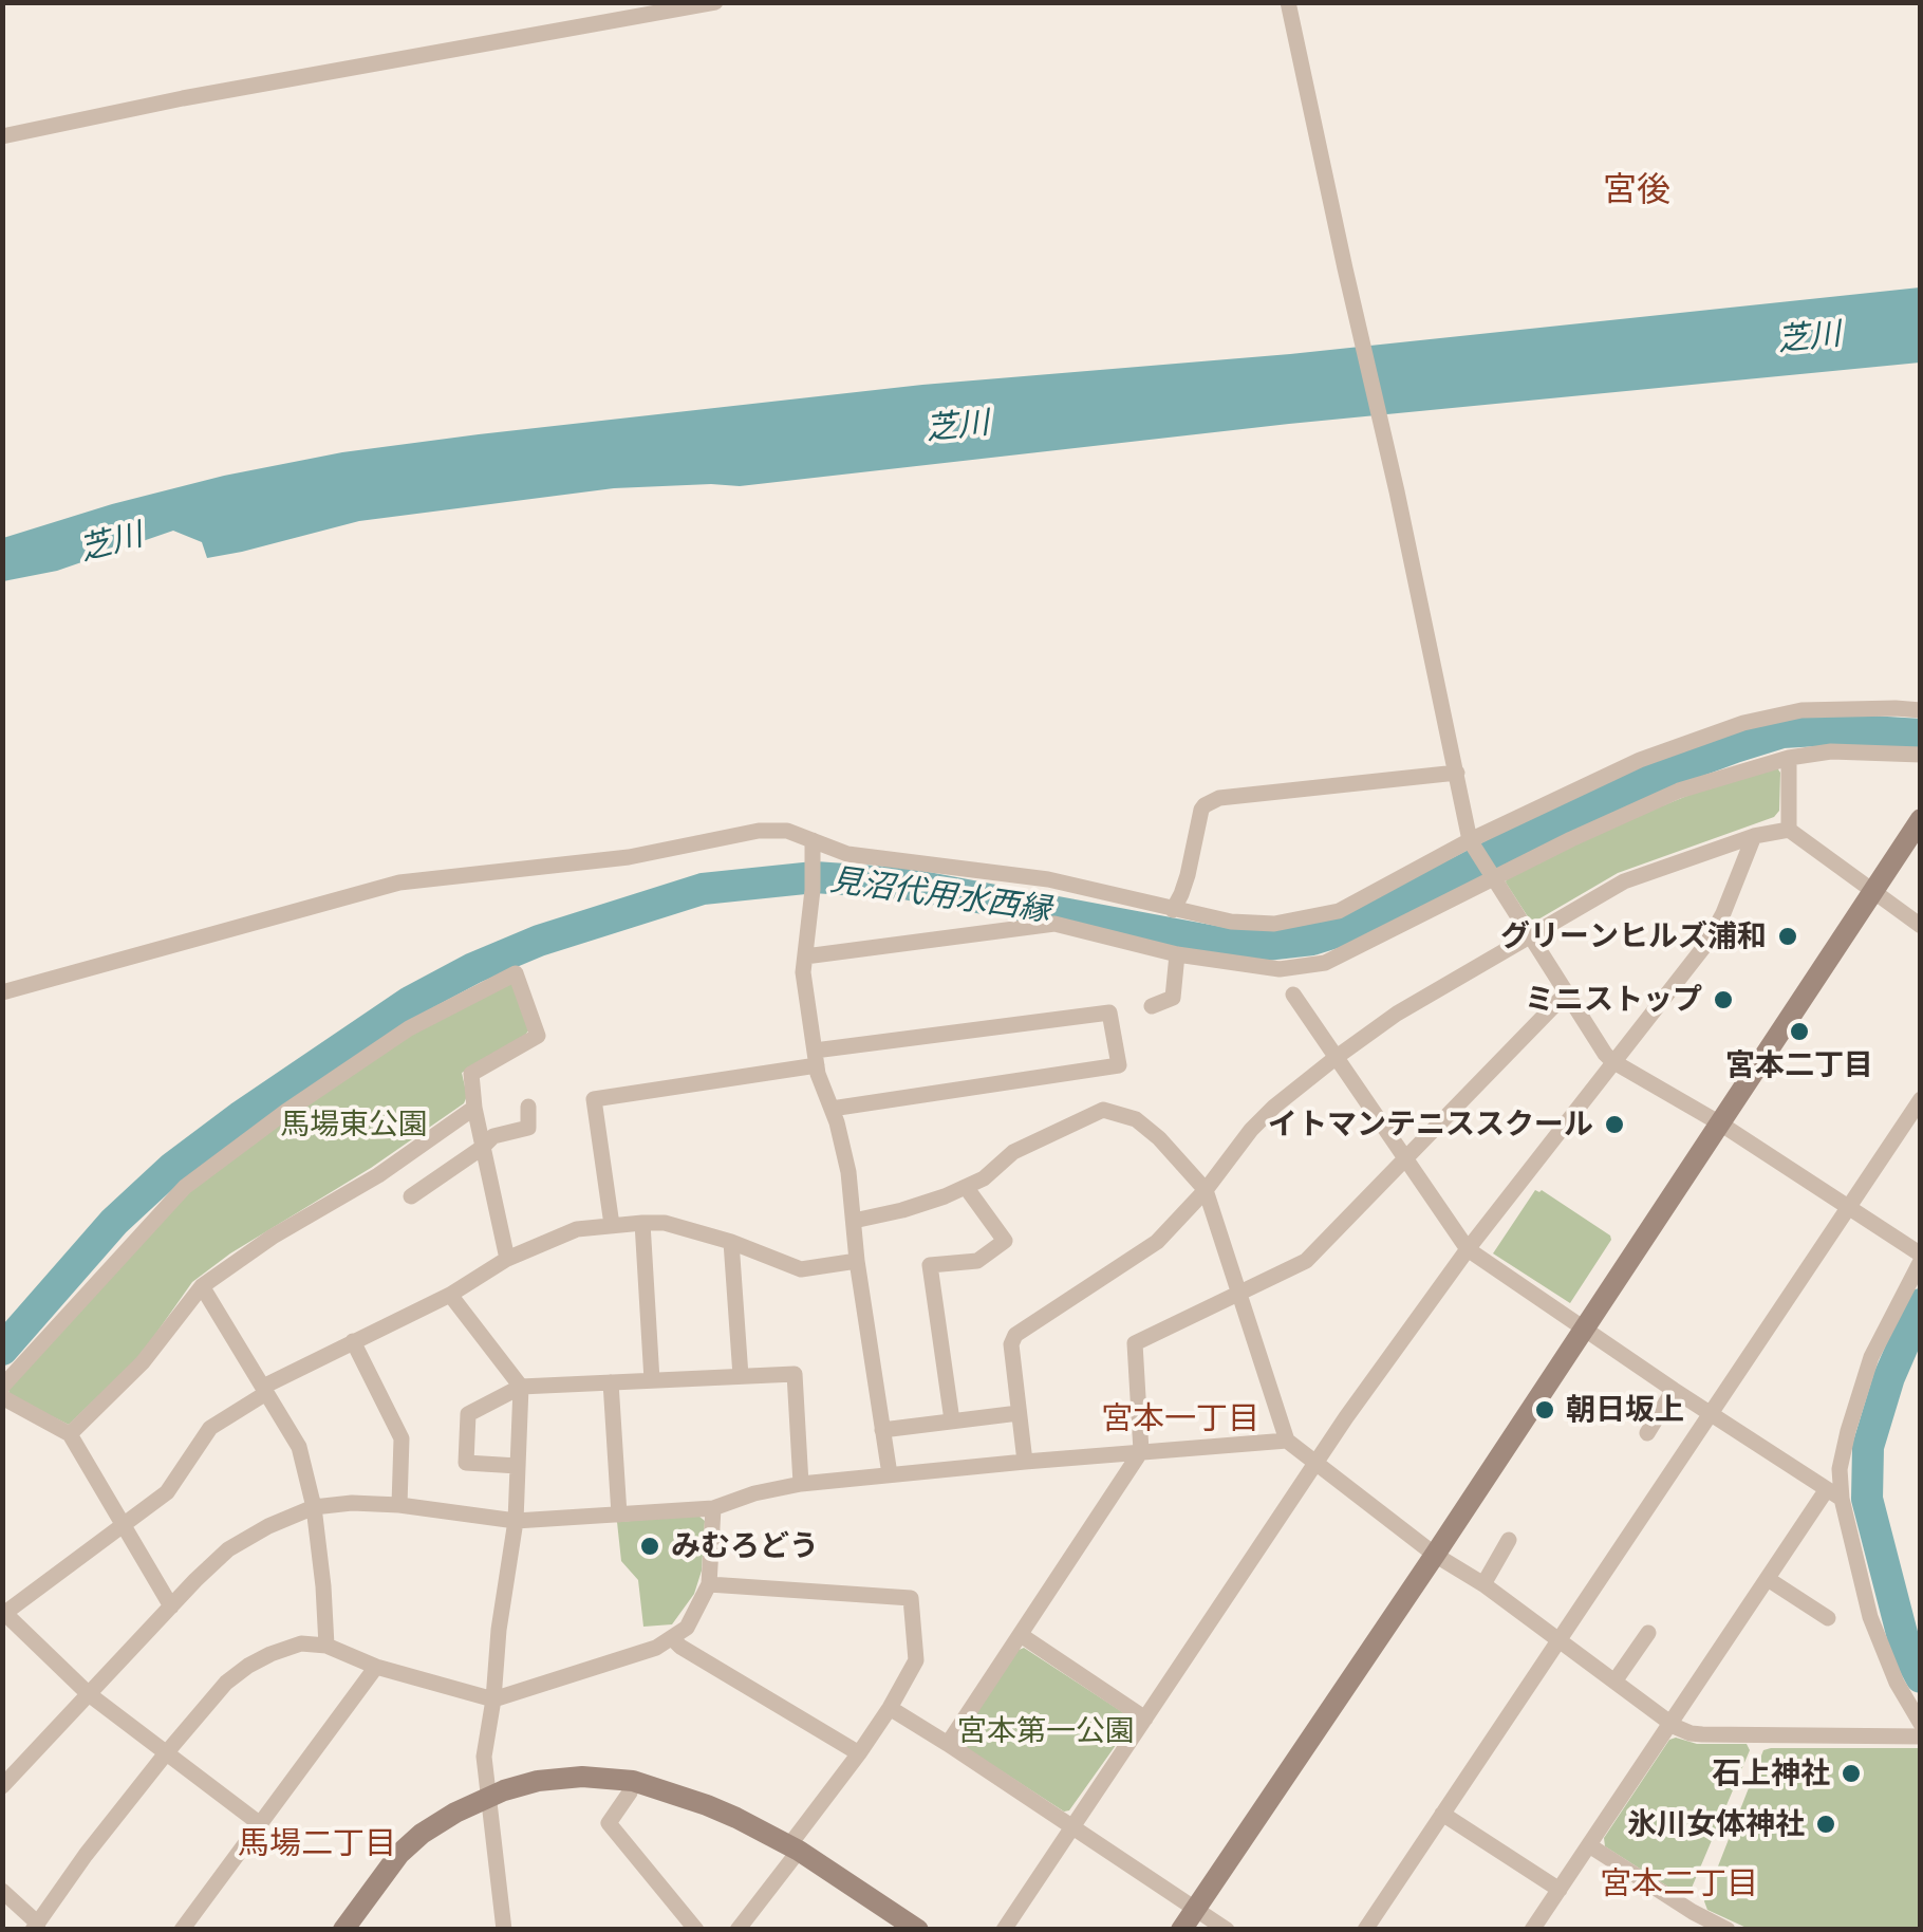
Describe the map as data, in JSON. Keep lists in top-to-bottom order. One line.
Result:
{"districts":["宮後","宮本一丁目","馬場二丁目","宮本二丁目"],"water":["芝川","見沼代用水西縁"],"parks":["馬場東公園","宮本第一公園"],"places":["グリーンヒルズ浦和","ミニストップ","宮本二丁目","イトマンテニススクール","朝日坂上","みむろどう","石上神社","氷川女体神社"]}
